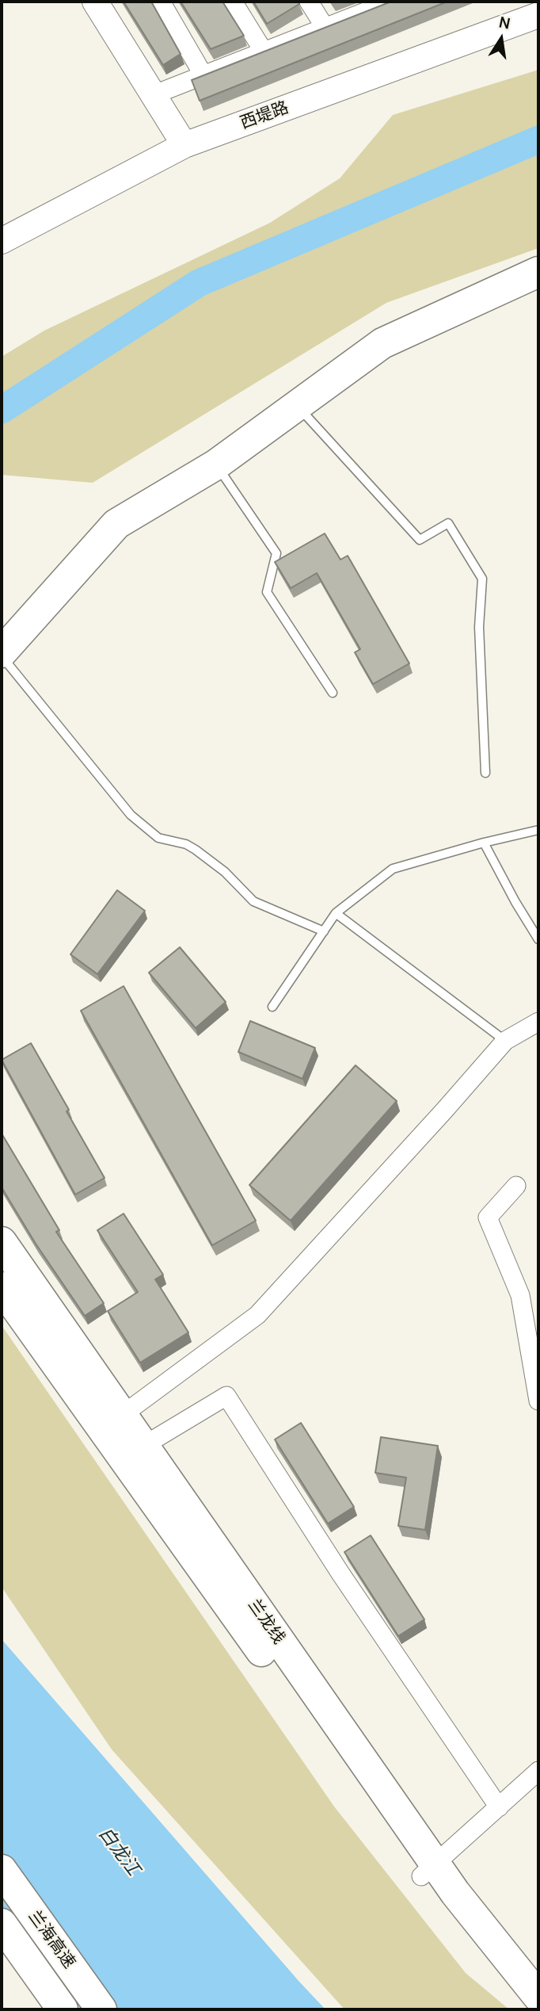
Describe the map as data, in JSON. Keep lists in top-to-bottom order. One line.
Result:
{"streets":{"highway":["兰龙线","兰海高速"],"street":["西堤路"]},"water":["白龙江"],"north":"top"}
